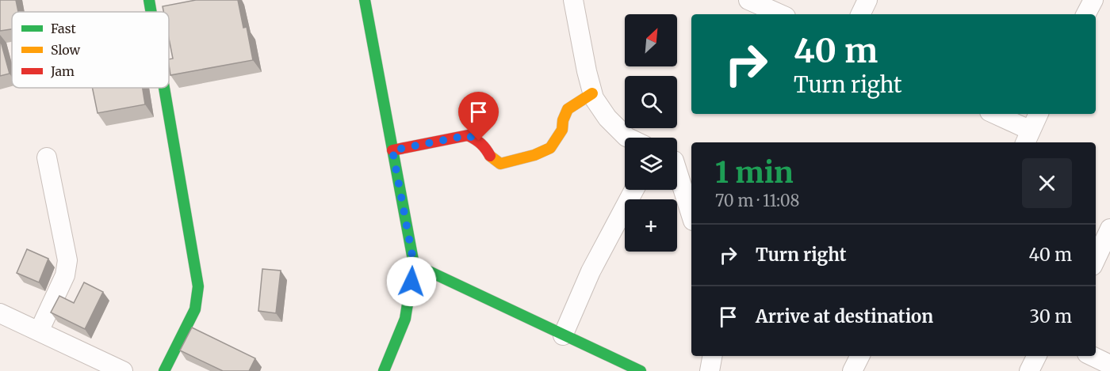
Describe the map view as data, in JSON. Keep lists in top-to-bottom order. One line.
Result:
{"legend":["Fast","Slow","Jam"],"north":"top right","page":{"map_buttons":"+","turn":["40 m","Turn right"],"heading":["1 min","70 m · 11:08"],"list":[{"name":"Turn right","value":"40 m"},{"name":"Arrive at destination","value":"30 m"}]}}
